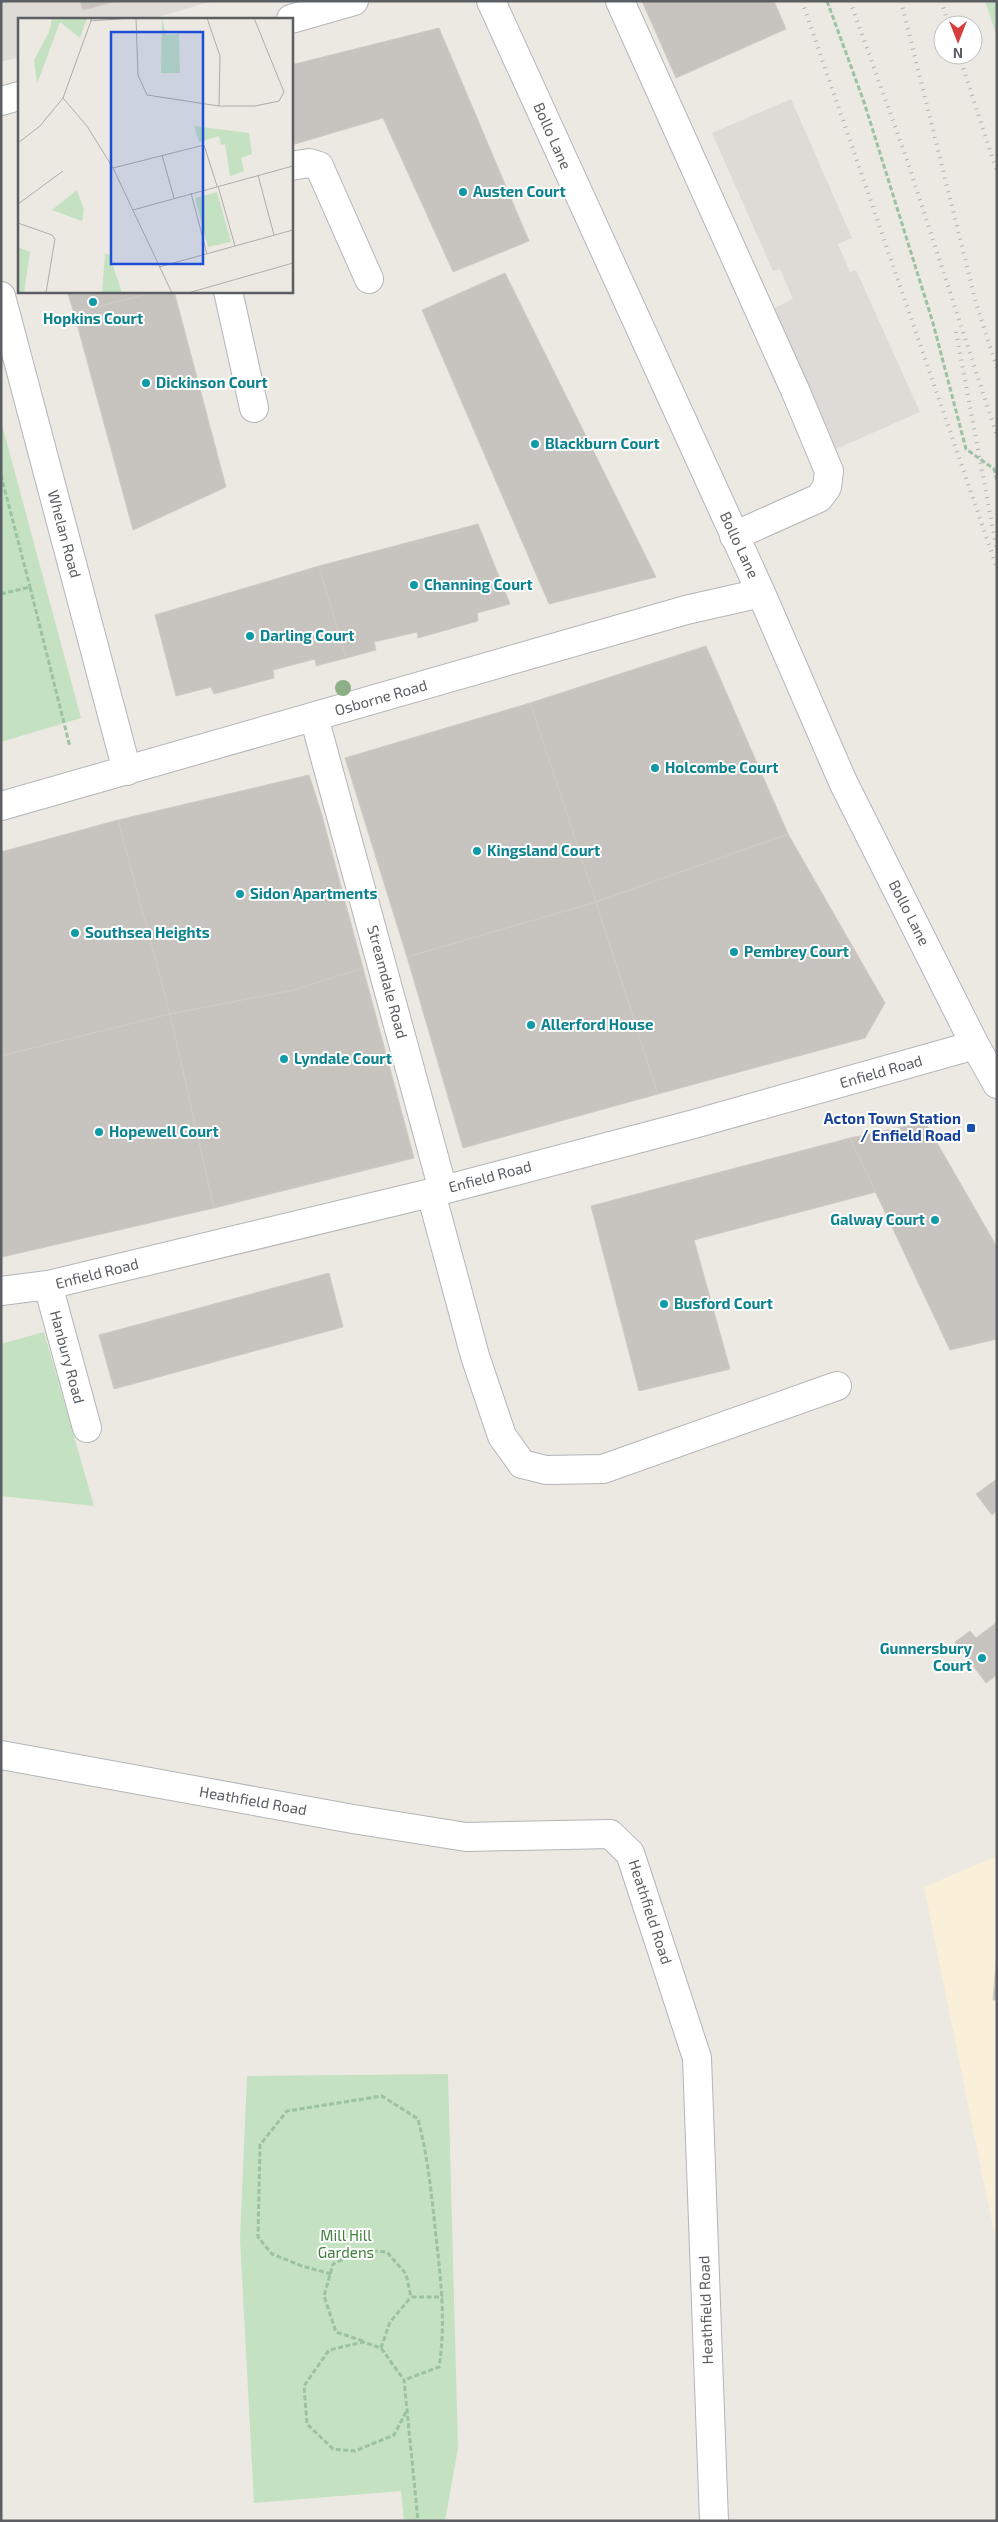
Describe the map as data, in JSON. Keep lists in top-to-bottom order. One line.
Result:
{"streets":{"street":["Bollo Lane","Whelan Road","Osborne Road","Streamdale Road","Enfield Road","Hanbury Road","Heathfield Road"]},"crossings":[["Bollo Lane","Osborne Road"],["Bollo Lane","Enfield Road"],["Whelan Road","Osborne Road"],["Osborne Road","Streamdale Road"],["Streamdale Road","Enfield Road"],["Enfield Road","Hanbury Road"]],"parks":["Mill Hill Gardens"],"places":{"other":["Austen Court","Hopkins Court","Dickinson Court","Blackburn Court","Channing Court","Darling Court","Holcombe Court","Kingsland Court","Sidon Apartments","Southsea Heights","Pembrey Court","Allerford House","Lyndale Court","Hopewell Court","Galway Court","Busford Court","Gunnersbury Court"],"transit":["Acton Town Station / Enfield Road"]},"north":"bottom"}
